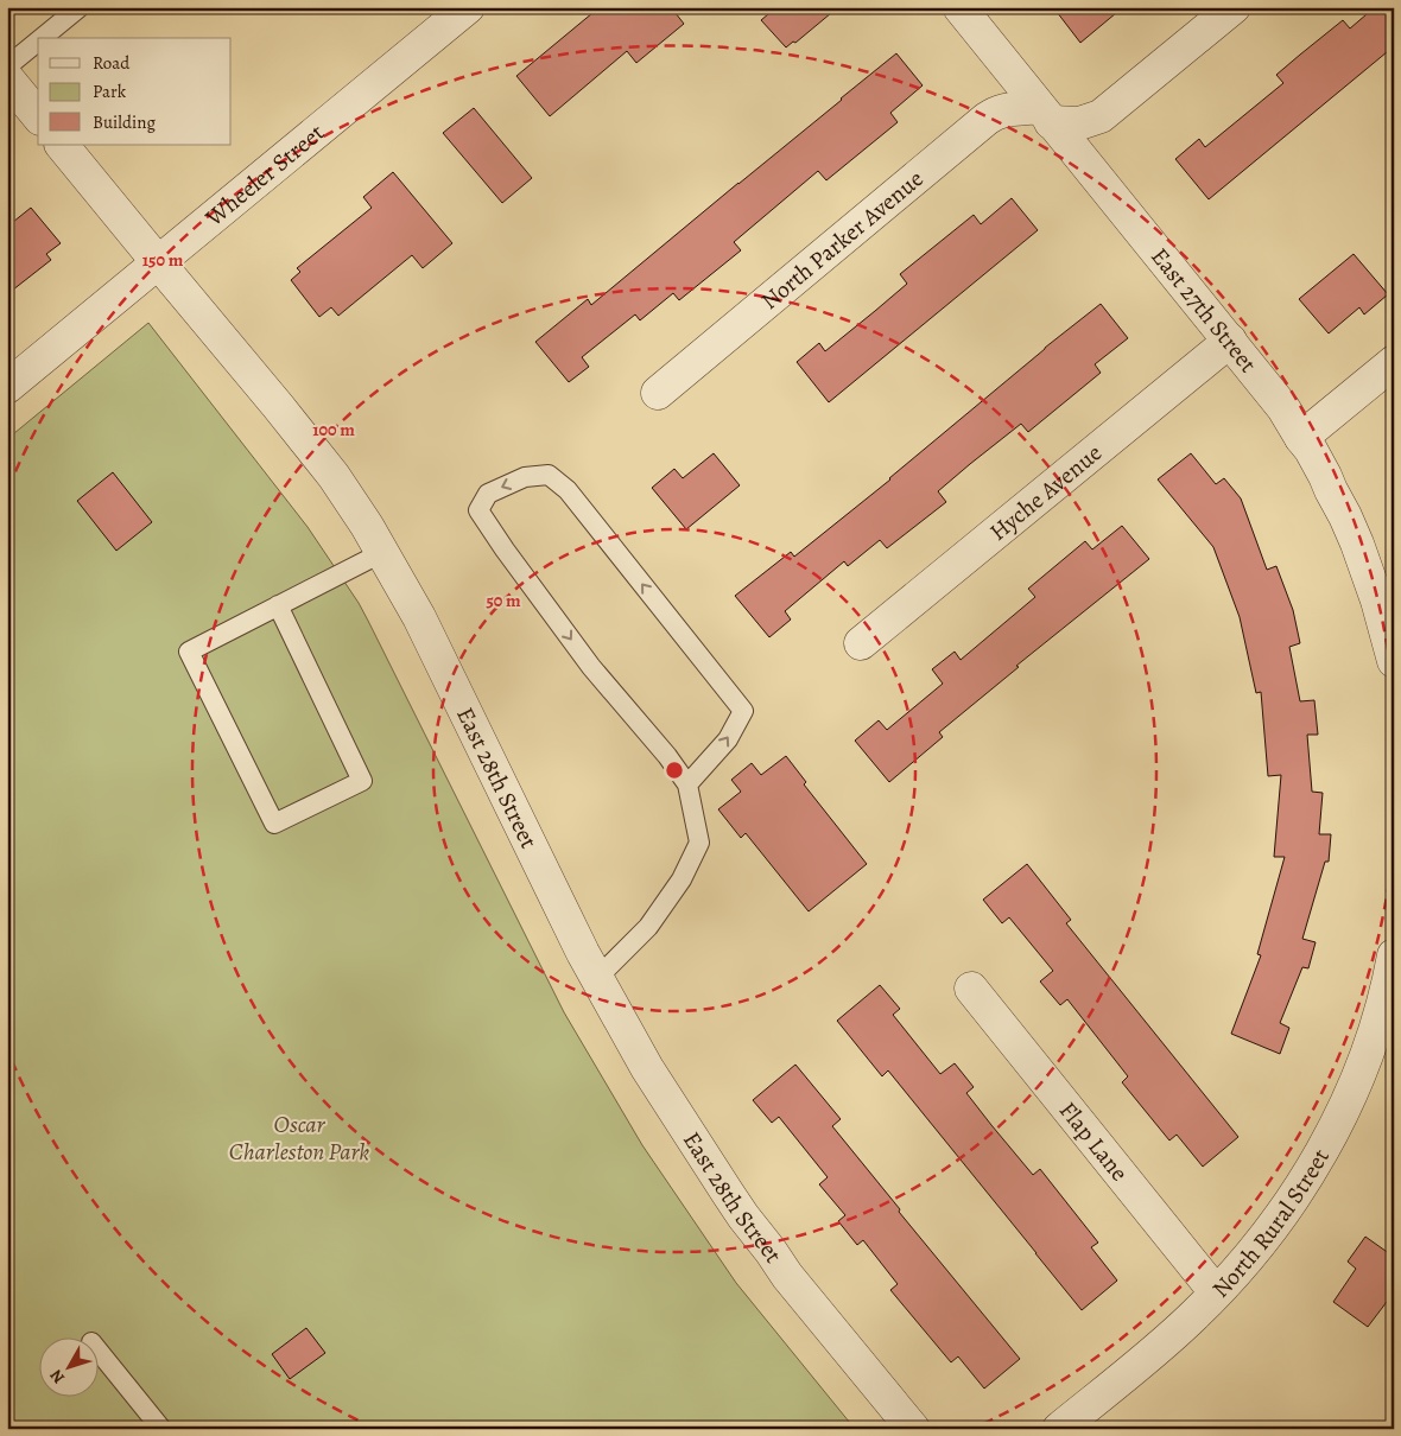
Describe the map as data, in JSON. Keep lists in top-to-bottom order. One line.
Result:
{"streets":{"street":["Wheeler Street","North Parker Avenue","East 27th Street","Hyche Avenue","East 28th Street","Flap Lane","North Rural Street"]},"crossings":[["Wheeler Street","East 28th Street"],["North Parker Avenue","East 27th Street"],["East 27th Street","Hyche Avenue"],["Flap Lane","North Rural Street"]],"parks":["Oscar Charleston Park"],"legend":["Road","Park","Building"],"north":"bottom left","rings":["150 m","100 m","50 m"]}
